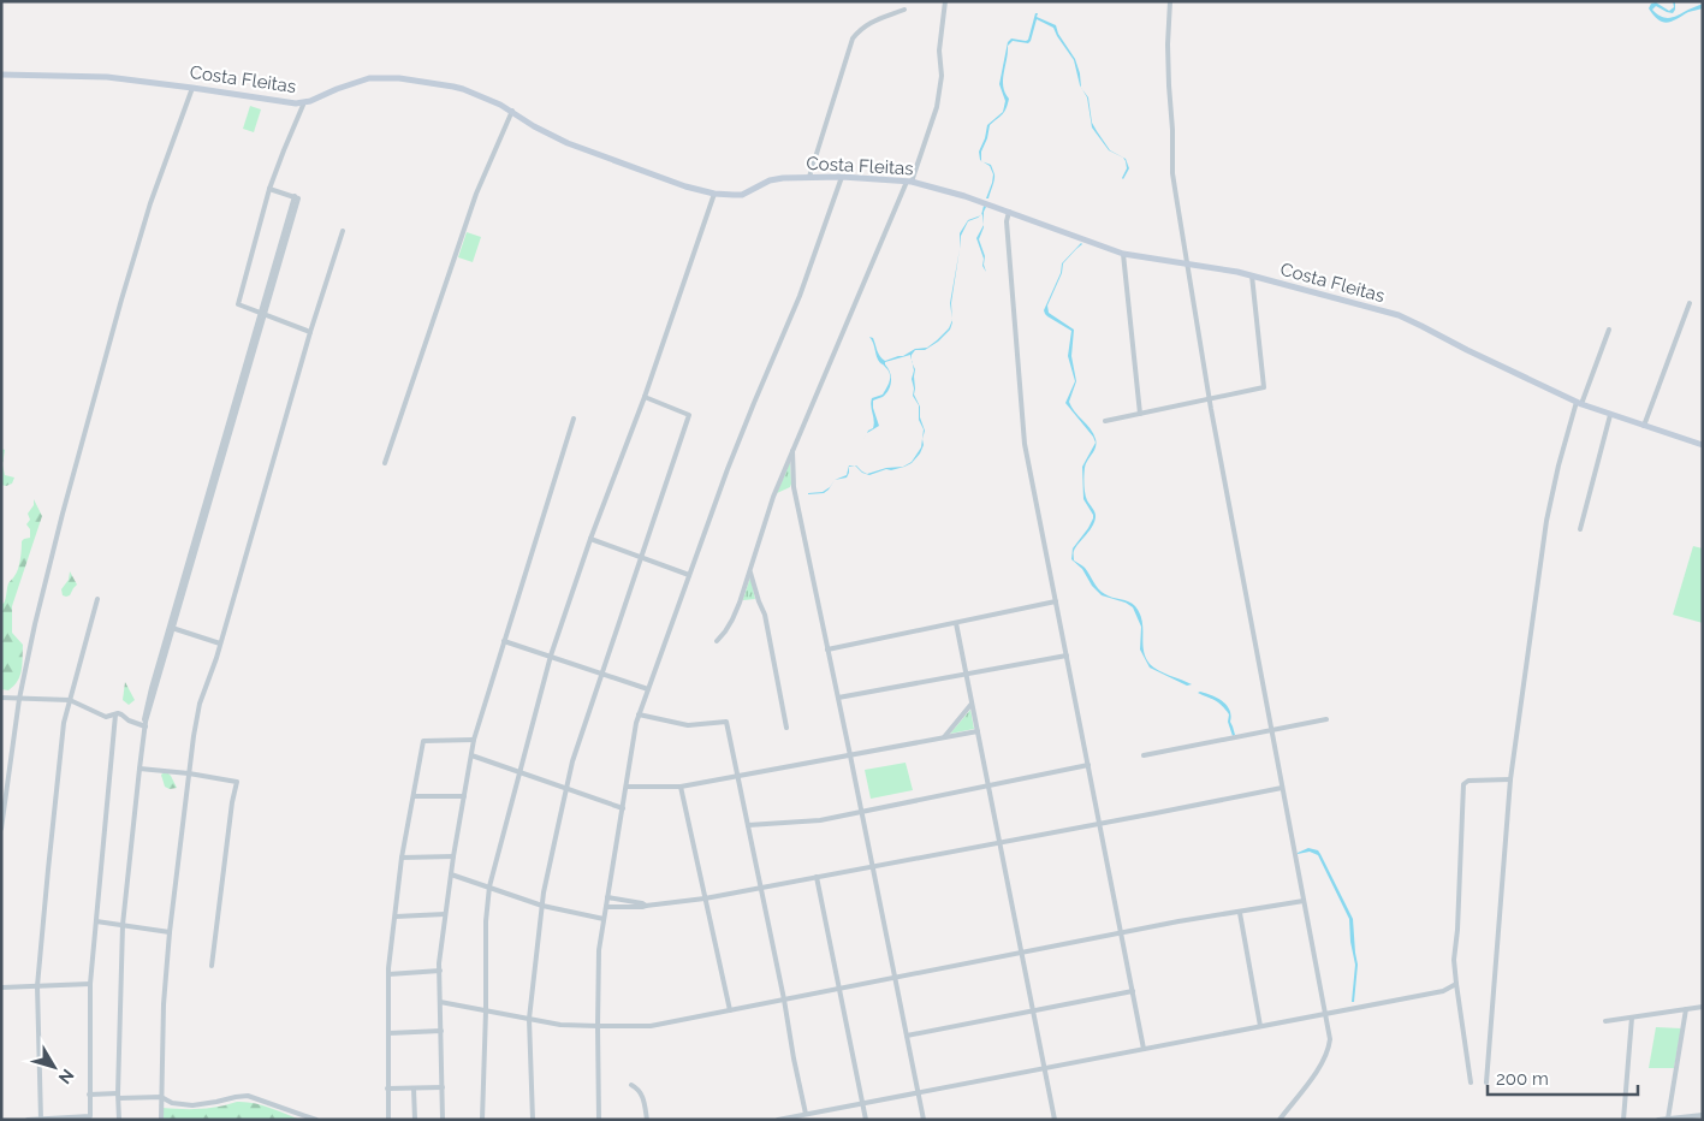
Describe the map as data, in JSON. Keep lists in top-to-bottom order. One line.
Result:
{"streets":{"main road":["Costa Fleitas"]},"scale_bar":"200 m","north":"bottom right"}
